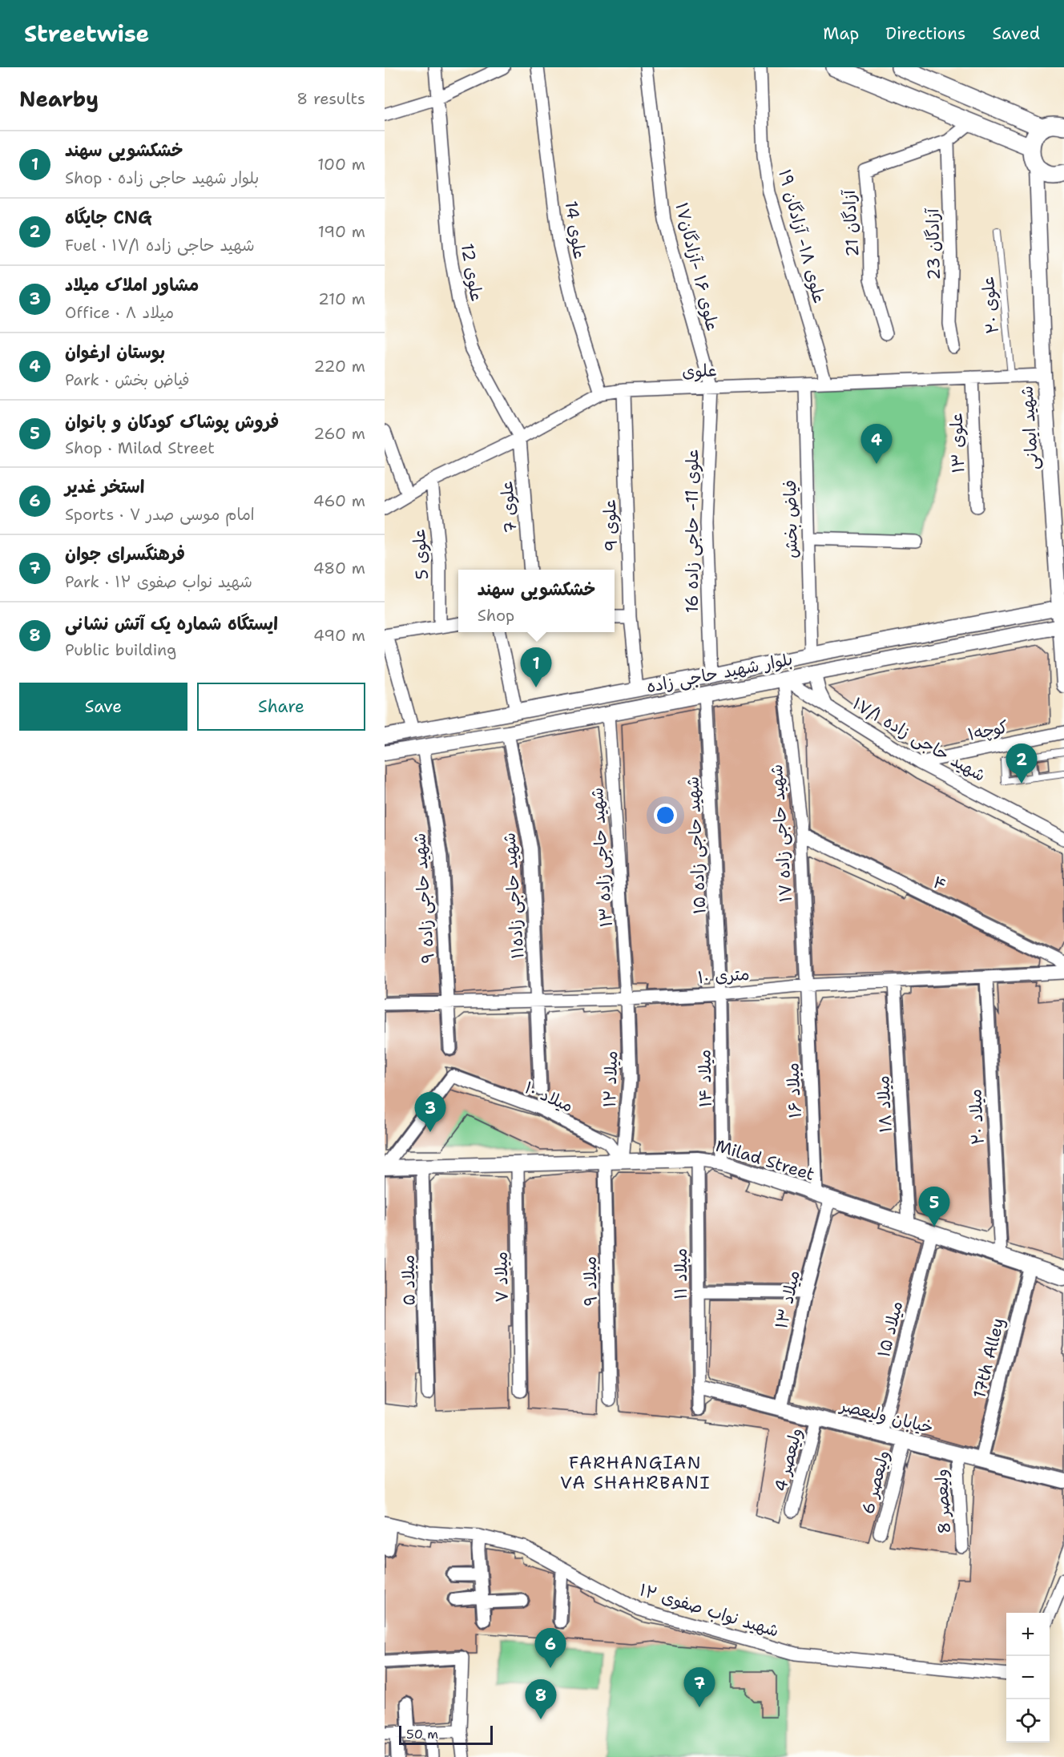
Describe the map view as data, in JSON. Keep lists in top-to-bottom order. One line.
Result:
{"streets":{"street":["آزادگان 21","علوی 14","علوی ۱٨- آزادگان ۱۹","آزادگان 23","علوی ۱۶ -آزادگان۱۷","علوی 12","علوی","شهید ایمانی","علوی ۱۳","علوی 7","فیاض بخش","علوی 9","علوی 11- حاجی زاده 16","علوی 5","بلوار شهید حاجی زاده","کوچه۱","شهید حاجی زاده ۱۷/۱","شهید حاجی زاده ۱۷","شهید حاجی زاده ۱۵","شهید حاجی زاده ۱۳","۴","شهید حاجی زاده۱۱","شهید حاجی زاده ۹","۱۰ متری","میلاد ۱۴","میلاد ۱۲","میلاد ۱۶","میلاد ۱۰","میلاد ۱۸","میلاد ۲۰","Milad Street","میلاد ۱۱","میلاد ۷","میلاد ۵","میلاد ۹","میلاد ۱۳","میلاد ۱۵","17th Alley","خیابان ولیعصر","ولیعصر 4","ولیعصر 6","ولیعصر 8","شهید نواب صفوی ۱۲"],"lane":["علوی ۲۰"]},"crossings":[["آزادگان 21","آزادگان 23"],["علوی 14","علوی"],["علوی ۱٨- آزادگان ۱۹","علوی"],["علوی ۱۶ -آزادگان۱۷","علوی"],["علوی ۱۶ -آزادگان۱۷","علوی 11- حاجی زاده 16"],["علوی 12","علوی"],["علوی 12","علوی 7"],["علوی ۲۰","علوی"],["علوی","شهید ایمانی"],["علوی","علوی ۱۳"],["علوی","علوی 7"],["علوی","فیاض بخش"],["علوی","علوی 9"],["علوی","علوی 11- حاجی زاده 16"],["علوی","علوی 5"],["شهید ایمانی","بلوار شهید حاجی زاده"],["فیاض بخش","بلوار شهید حاجی زاده"],["علوی 9","بلوار شهید حاجی زاده"],["علوی 11- حاجی زاده 16","بلوار شهید حاجی زاده"],["بلوار شهید حاجی زاده","شهید حاجی زاده ۱۷/۱"],["بلوار شهید حاجی زاده","شهید حاجی زاده ۱۷"],["بلوار شهید حاجی زاده","شهید حاجی زاده ۱۵"],["بلوار شهید حاجی زاده","شهید حاجی زاده ۱۳"],["بلوار شهید حاجی زاده","شهید حاجی زاده۱۱"],["بلوار شهید حاجی زاده","شهید حاجی زاده ۹"],["کوچه۱","شهید حاجی زاده ۱۷/۱"],["شهید حاجی زاده ۱۷/۱","شهید حاجی زاده ۱۷"],["شهید حاجی زاده ۱۷","۴"],["شهید حاجی زاده ۱۷","۱۰ متری"],["شهید حاجی زاده ۱۷","میلاد ۱۶"],["شهید حاجی زاده ۱۵","۱۰ متری"],["شهید حاجی زاده ۱۵","میلاد ۱۴"],["شهید حاجی زاده ۱۳","۱۰ متری"],["شهید حاجی زاده ۱۳","میلاد ۱۲"],["شهید حاجی زاده۱۱","۱۰ متری"],["شهید حاجی زاده ۹","۱۰ متری"],["۱۰ متری","میلاد ۱۴"],["۱۰ متری","میلاد ۱۲"],["۱۰ متری","میلاد ۱۶"],["۱۰ متری","میلاد ۱۸"],["۱۰ متری","میلاد ۲۰"],["میلاد ۱۴","Milad Street"],["میلاد ۱۲","میلاد ۱۰"],["میلاد ۱۲","Milad Street"],["میلاد ۱۶","Milad Street"],["میلاد ۱۰","Milad Street"],["میلاد ۱۸","Milad Street"],["میلاد ۲۰","Milad Street"],["Milad Street","میلاد ۱۱"],["Milad Street","میلاد ۷"],["Milad Street","میلاد ۵"],["Milad Street","میلاد ۹"],["Milad Street","میلاد ۱۳"],["Milad Street","میلاد ۱۵"],["Milad Street","17th Alley"],["میلاد ۱۱","خیابان ولیعصر"],["میلاد ۱۳","خیابان ولیعصر"],["میلاد ۱۵","خیابان ولیعصر"],["17th Alley","خیابان ولیعصر"],["خیابان ولیعصر","ولیعصر 4"],["خیابان ولیعصر","ولیعصر 6"],["خیابان ولیعصر","ولیعصر 8"]],"districts":["FARHANGIAN VA SHAHRBANI"],"scale_bar":"50 m","page":{"header":"Streetwise","nav":["Map","Directions","Saved"],"heading":["Nearby","8 results"],"list":[{"mark":"1","name":"خشکشویی سهند","note":"Shop · بلوار شهید حاجی زاده","value":"100 m"},{"mark":"2","name":"جایگاه CNG","note":"Fuel · شهید حاجی زاده ۱۷/۱","value":"190 m"},{"mark":"3","name":"مشاور املاک میلاد","note":"Office · میلاد ۸","value":"210 m"},{"mark":"4","name":"بوستان ارغوان","note":"Park · فیاض بخش","value":"220 m"},{"mark":"5","name":"فروش پوشاک کودکان و بانوان","note":"Shop · Milad Street","value":"260 m"},{"mark":"6","name":"استخر غدیر","note":"Sports · امام موسی صدر ۷","value":"460 m"},{"mark":"7","name":"فرهنگسرای جوان","note":"Park · شهید نواب صفوی ۱۲","value":"480 m"},{"mark":"8","name":"ایستگاه شماره یک آتش نشانی","note":"Public building","value":"490 m"}],"pins":["4","1","2","3","5","6","7","8"],"popup":["خشکشویی سهند","Shop"],"buttons":["Save","Share"],"map_buttons":["+","−"],"scale":"50 m"}}
